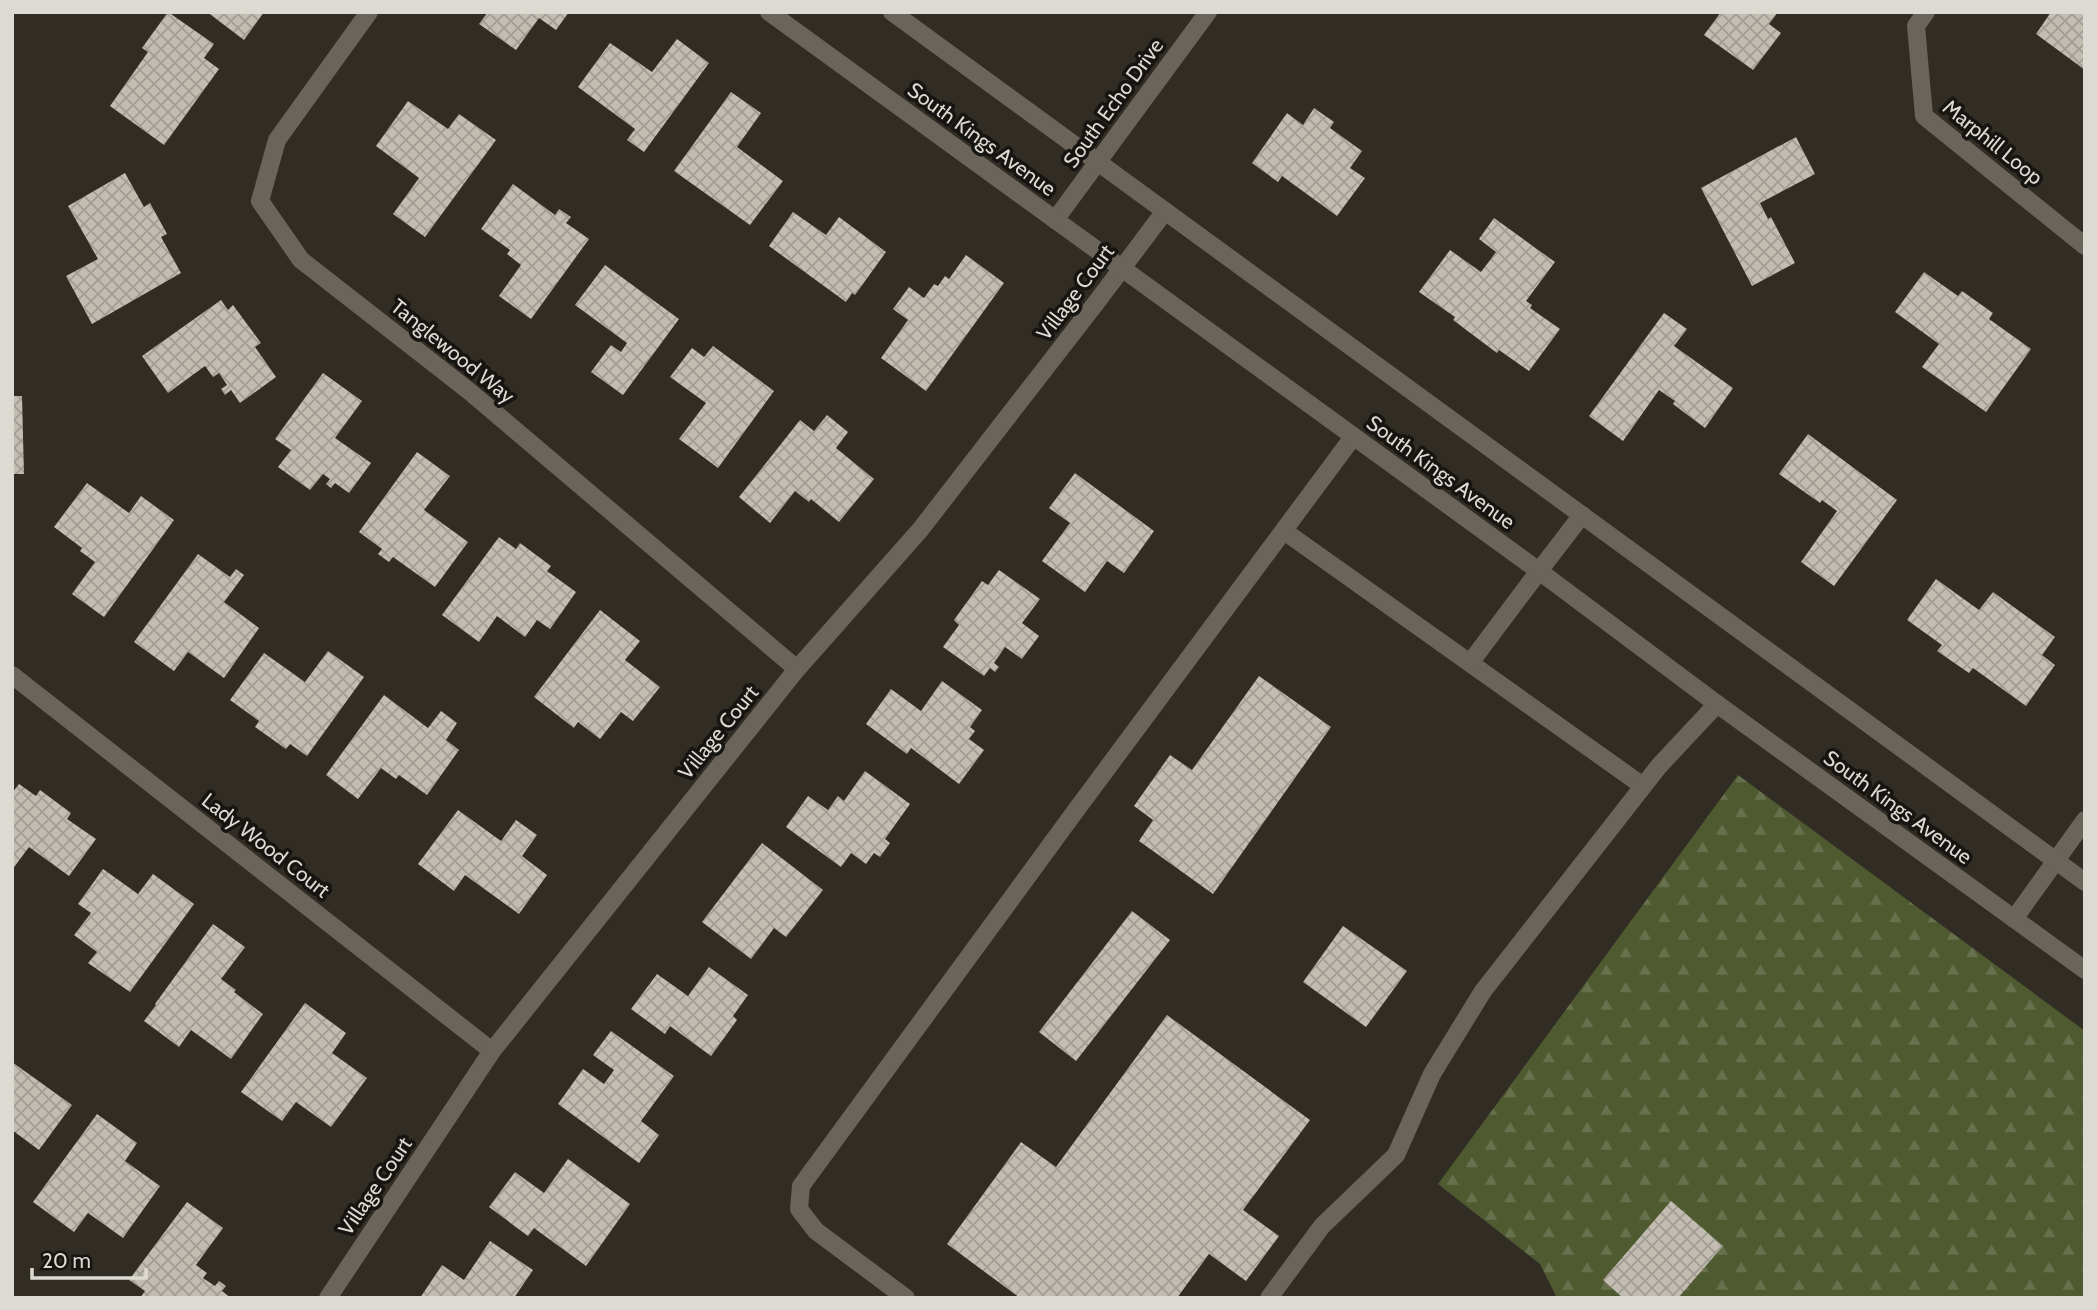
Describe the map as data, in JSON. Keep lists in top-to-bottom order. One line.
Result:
{"streets":{"street":["South Echo Drive","South Kings Avenue","Marphill Loop","Village Court","Tanglewood Way","Lady Wood Court"]},"crossings":[["South Echo Drive","South Kings Avenue"],["South Kings Avenue","Village Court"],["Village Court","Tanglewood Way"],["Village Court","Lady Wood Court"]],"scale_bar":"20 m"}
